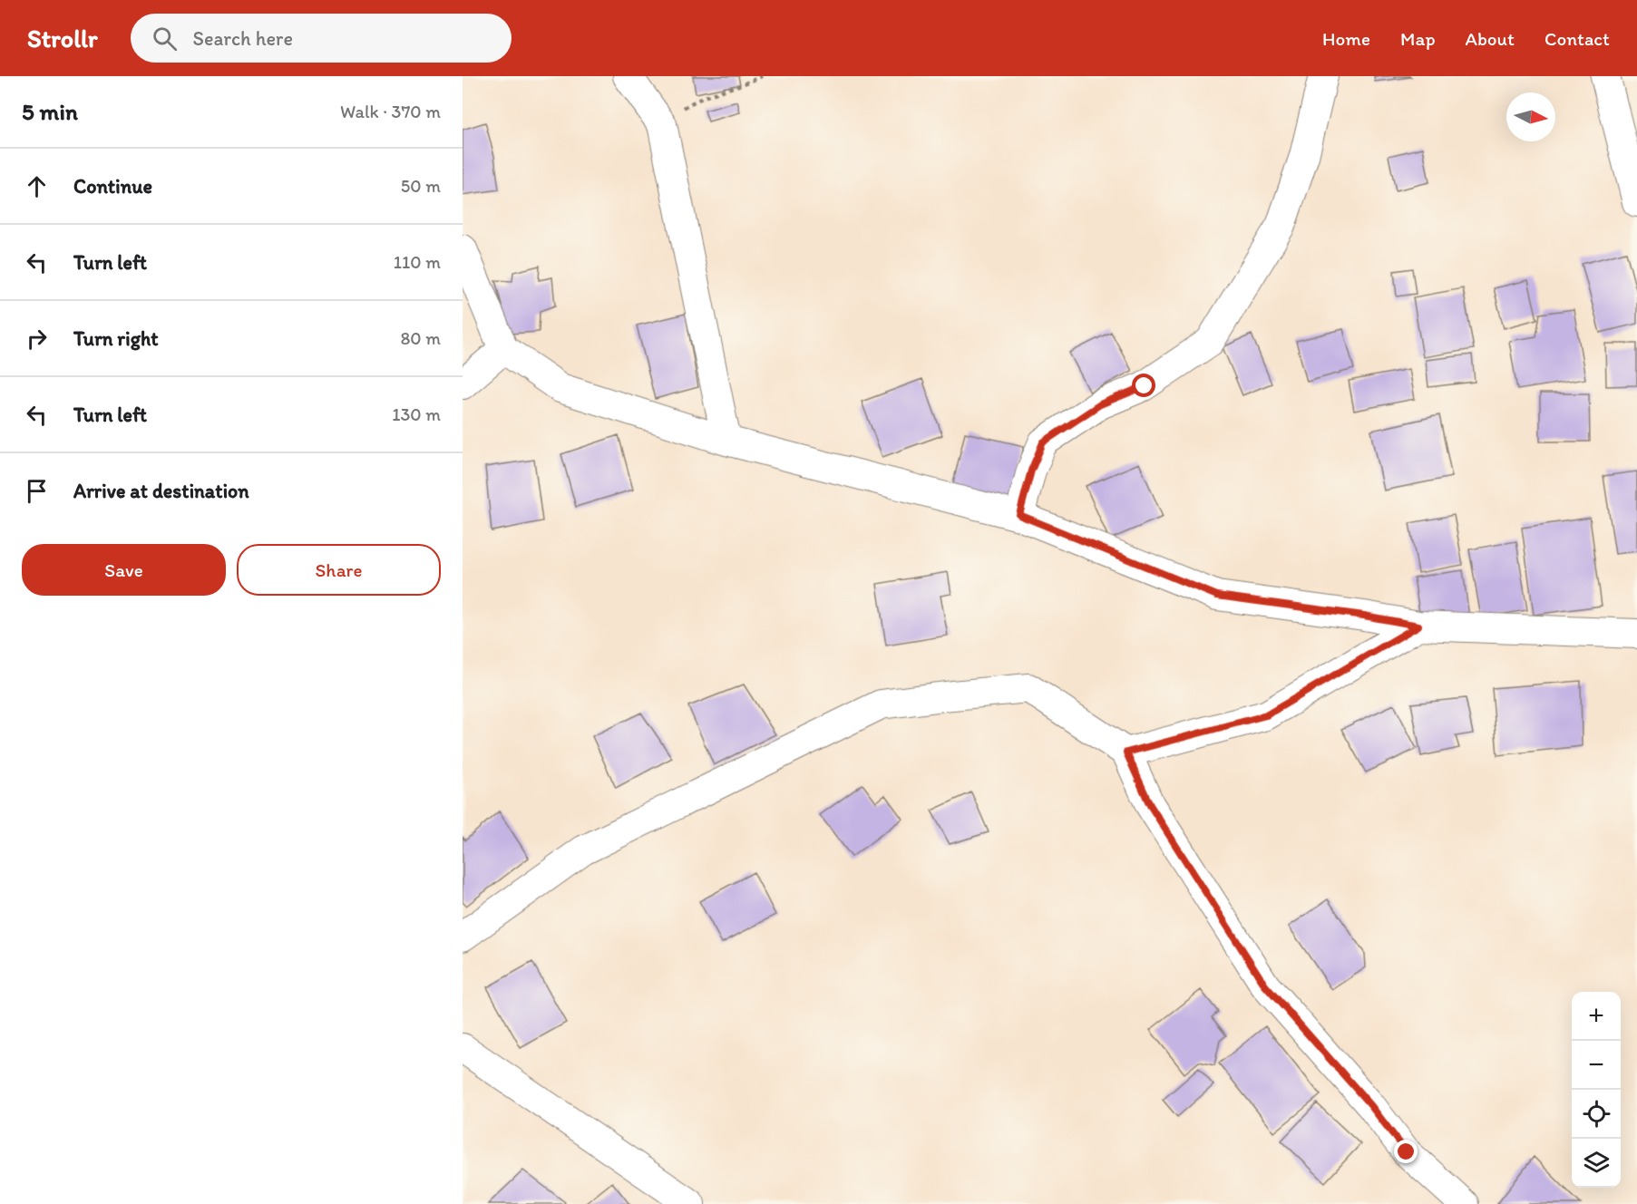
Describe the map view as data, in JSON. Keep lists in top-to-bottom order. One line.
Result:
{"north":"right","page":{"header":"Strollr","search":"Search here","nav":["Home","Map","About","Contact"],"heading":["5 min","Walk · 370 m"],"list":[["Continue","50 m"],["Turn left","110 m"],["Turn right","80 m"],["Turn left","130 m"],"Arrive at destination"],"buttons":["Save","Share"],"map_buttons":["+","−"]}}
